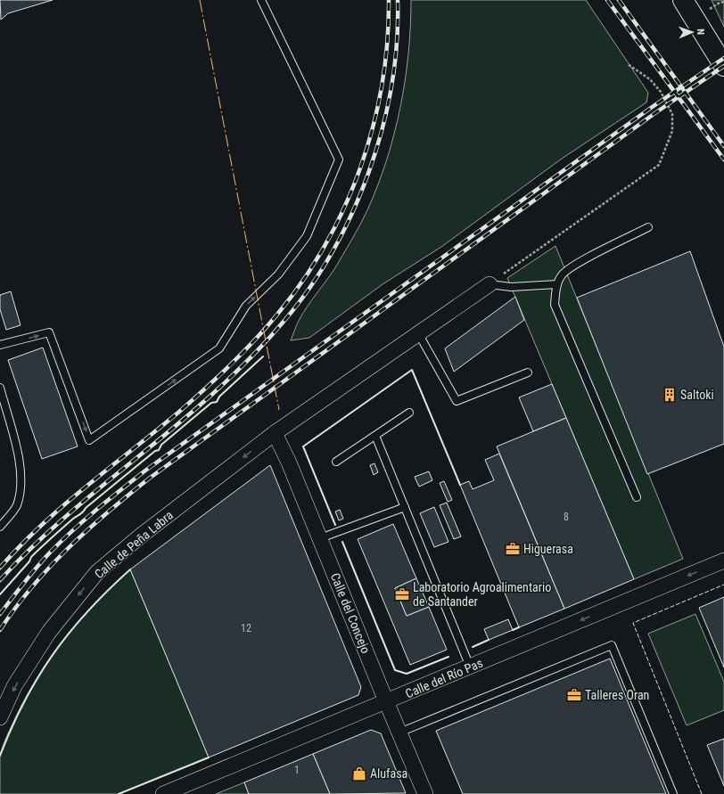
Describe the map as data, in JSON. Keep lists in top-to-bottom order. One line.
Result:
{"streets":{"street":["Calle de Peña Labra","Calle del Concejo","Calle del Río Pas"]},"crossings":[["Calle de Peña Labra","Calle del Concejo"],["Calle del Concejo","Calle del Río Pas"]],"one_way":["Calle de Peña Labra","Calle del Río Pas"],"places":{"building":["Saltoki"],"office":["Higuerasa","Laboratorio Agroalimentario de Santander","Talleres Oran"],"shop":["Alufasa"]},"house_numbers":["8","12","1"],"north":"right"}
